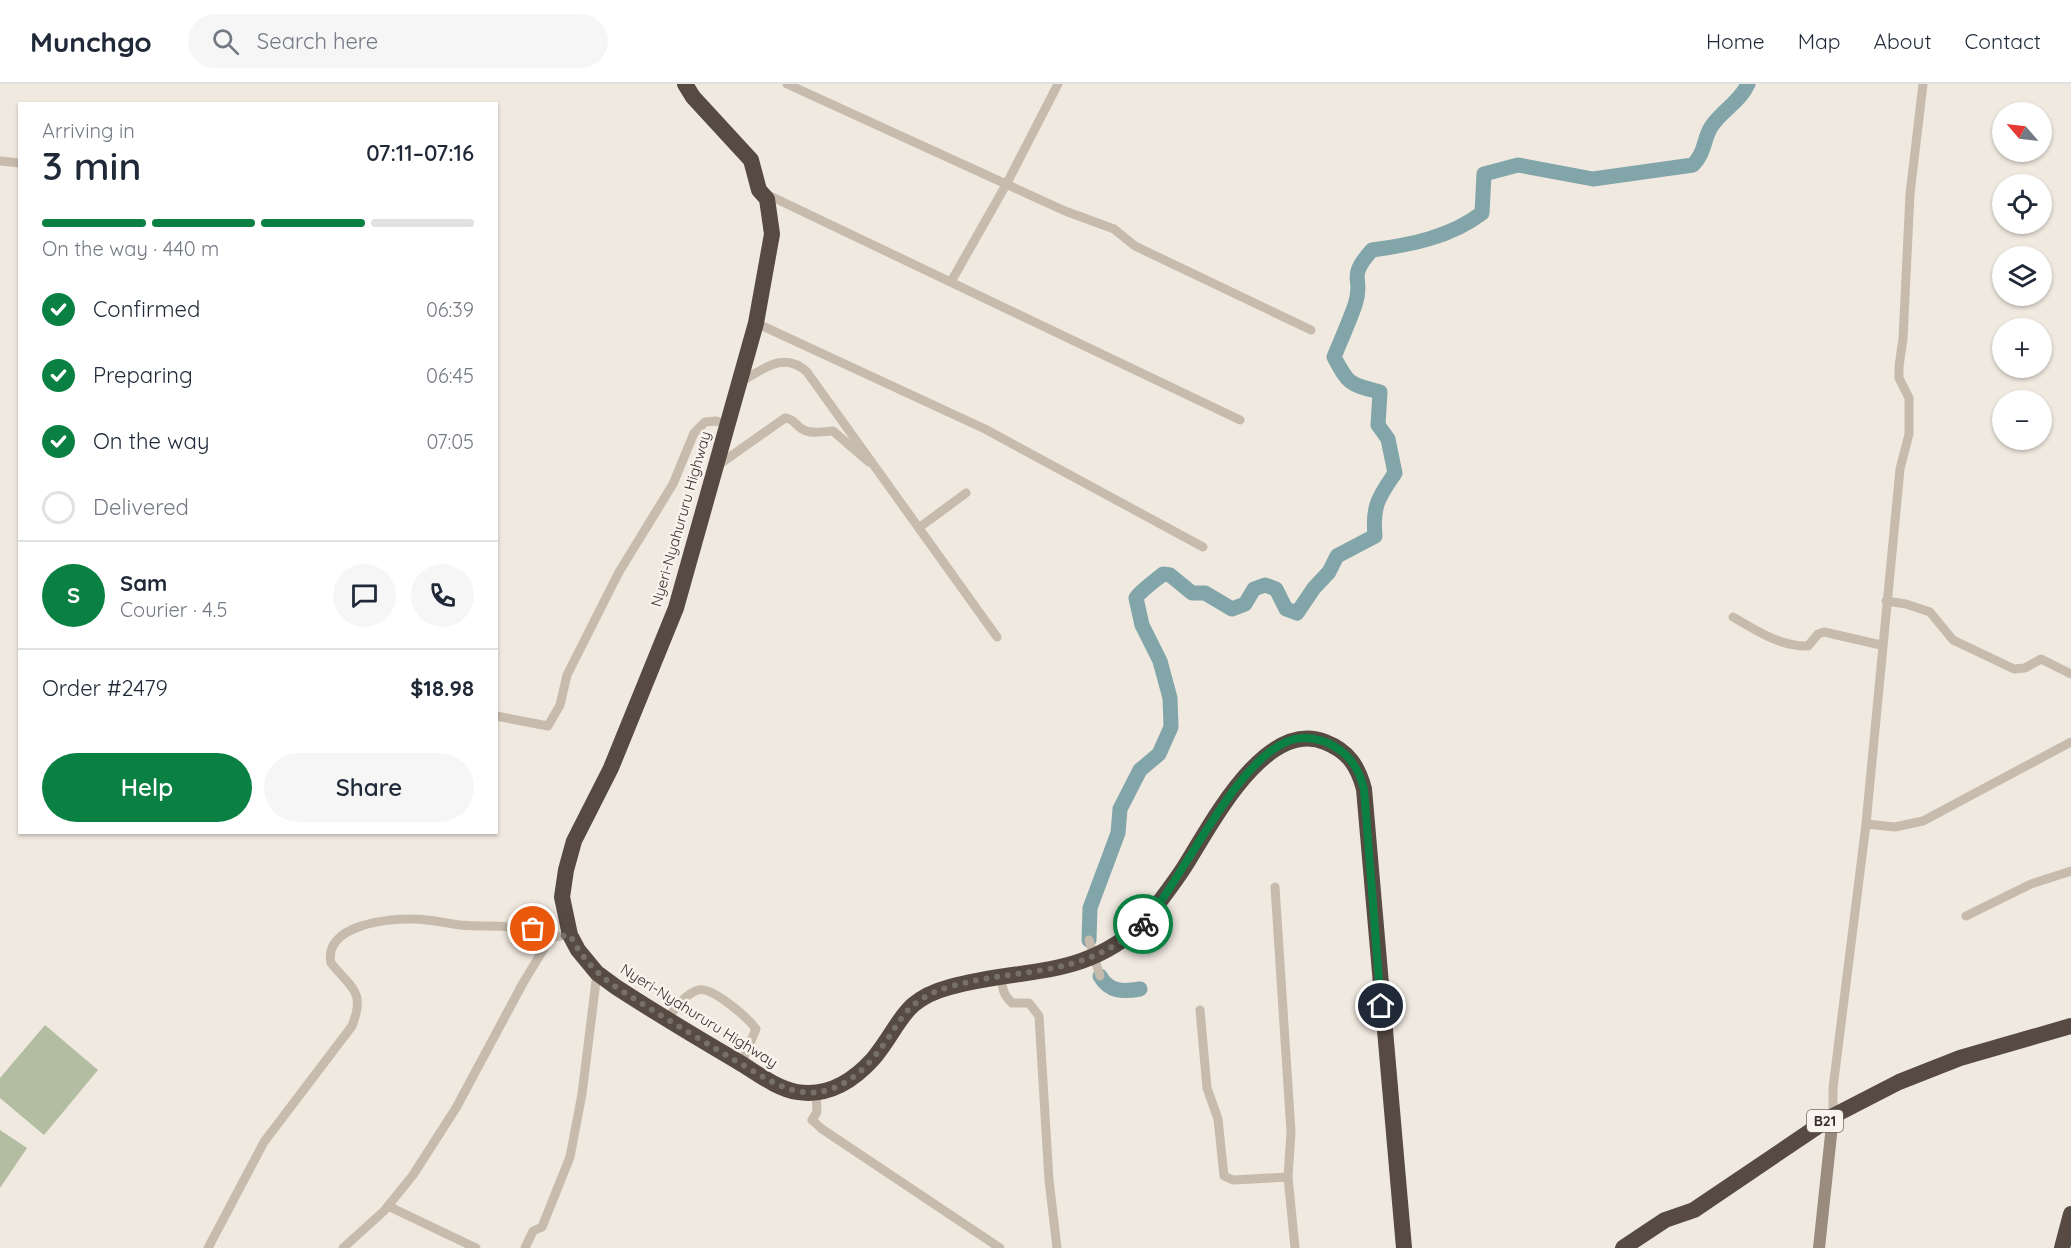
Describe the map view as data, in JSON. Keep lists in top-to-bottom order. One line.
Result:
{"streets":{"highway":["Nyeri-Nyahururu Highway","B21"]},"north":"top left","page":{"header":"Munchgo","search":"Search here","nav":["Home","Map","About","Contact"],"map_buttons":["+","−"],"heading":["3 min","Arriving in","07:11–07:16"],"panel":["Sam","Courier · 4.5","Order #2479","$18.98"],"bar":"On the way · 440 m","list":[["Confirmed","06:39"],["Preparing","06:45"],["On the way","07:05"],"Delivered"],"round":"S","buttons":["Help","Share"]}}
